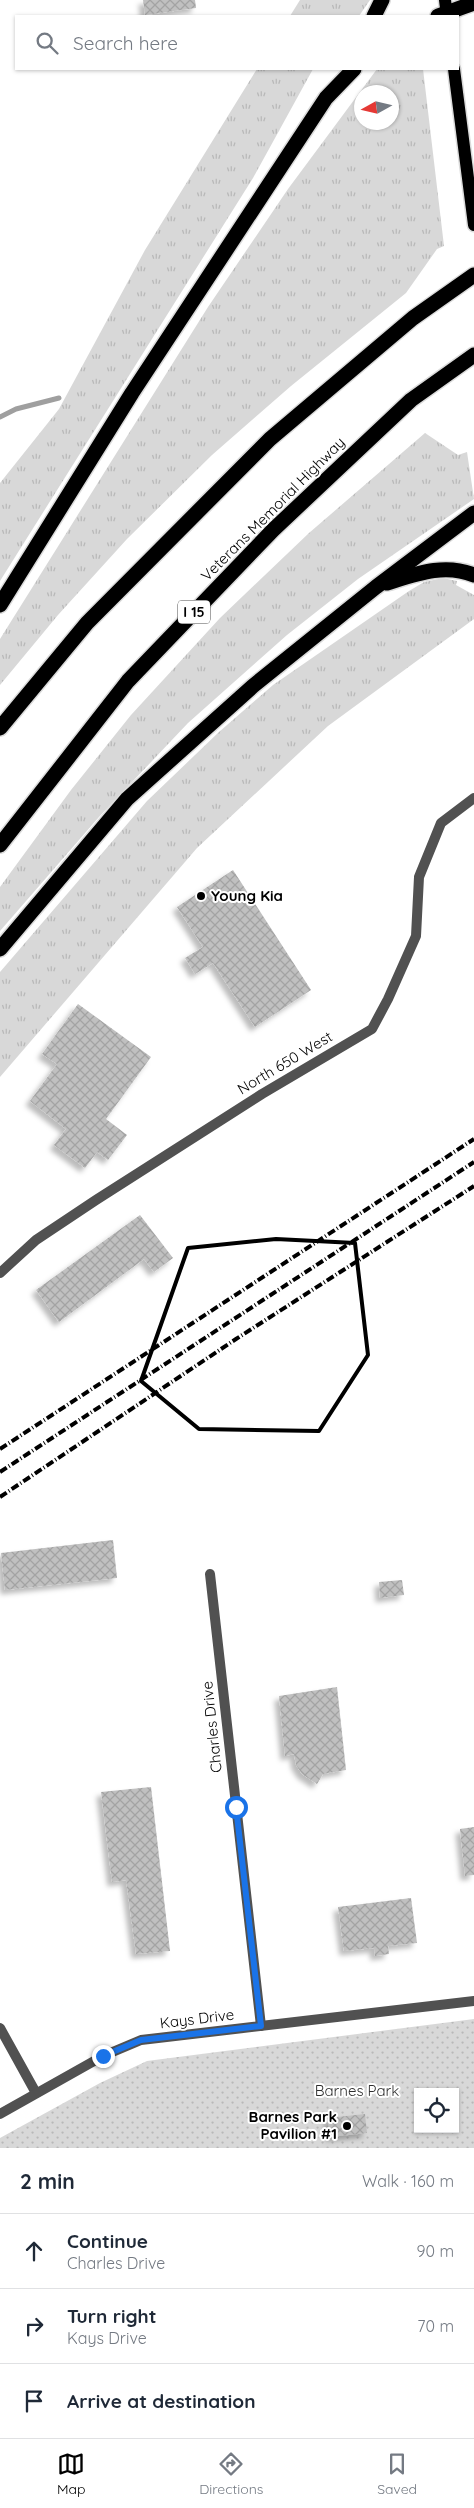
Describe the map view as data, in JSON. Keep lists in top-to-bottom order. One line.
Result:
{"streets":{"highway":["Veterans Memorial Highway","I 15"],"street":["North 650 West","Charles Drive","Kays Drive"]},"crossings":[["Charles Drive","Kays Drive"]],"parks":["Barnes Park"],"places":["Young Kia","Barnes Park Pavilion #1"],"north":"left","page":{"search":"Search here","heading":["2 min","Walk · 160 m"],"list":[["Continue","Charles Drive","90 m"],["Turn right","Kays Drive","70 m"],"Arrive at destination"],"nav":["Map","Directions","Saved"]}}
